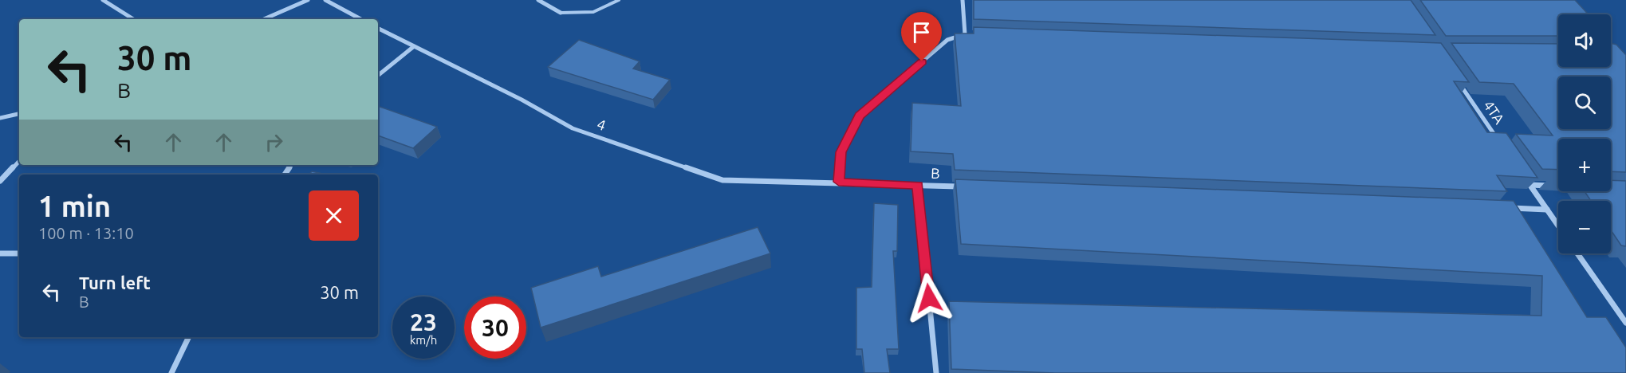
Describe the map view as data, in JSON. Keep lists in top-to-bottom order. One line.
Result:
{"streets":{"street":["4TA","4","B"]},"crossings":[["4","B"]],"page":{"map_buttons":["+","−"],"turn":["30 m","B"],"heading":["1 min","100 m · 13:10"],"list":[{"name":"Turn left","note":"B","value":"30 m"}],"speed":"23 km/h","limit":"30"}}
